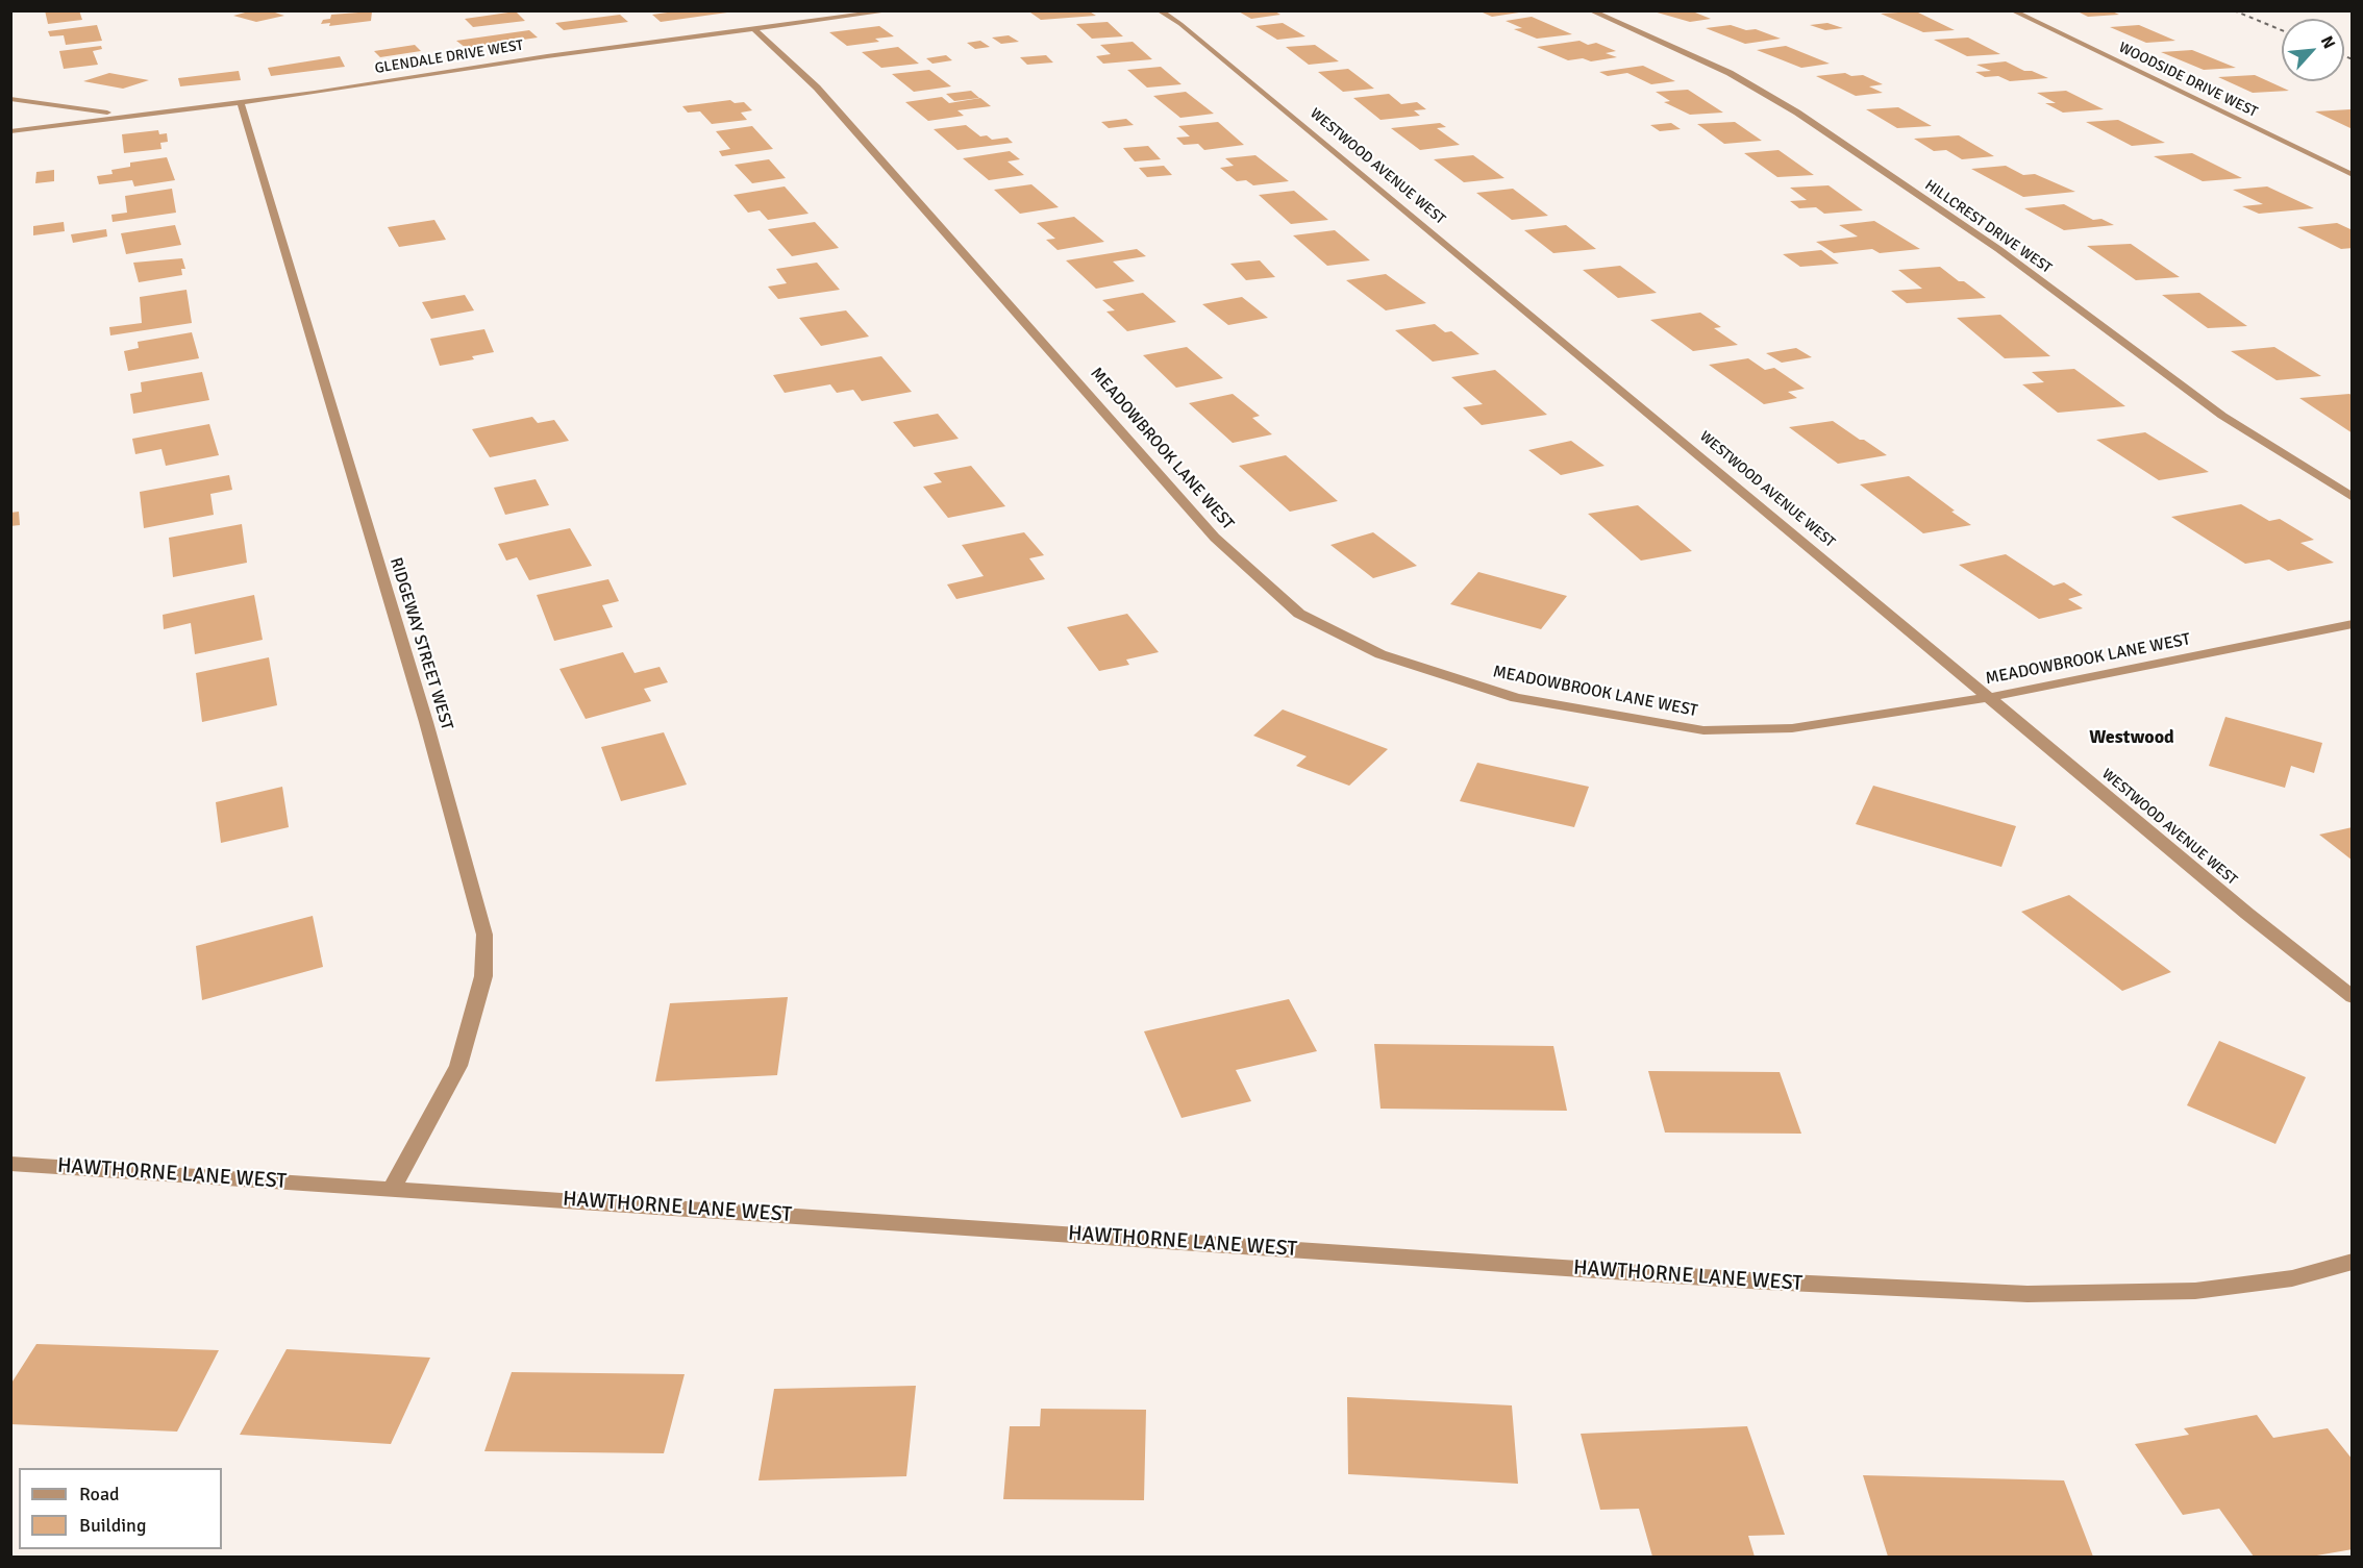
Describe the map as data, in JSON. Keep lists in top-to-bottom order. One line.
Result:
{"streets":{"street":["GLENDALE DRIVE WEST","WOODSIDE DRIVE WEST","WESTWOOD AVENUE WEST","HILLCREST DRIVE WEST","MEADOWBROOK LANE WEST","RIDGEWAY STREET WEST","HAWTHORNE LANE WEST"]},"crossings":[["GLENDALE DRIVE WEST","MEADOWBROOK LANE WEST"],["GLENDALE DRIVE WEST","RIDGEWAY STREET WEST"],["WESTWOOD AVENUE WEST","MEADOWBROOK LANE WEST"],["RIDGEWAY STREET WEST","HAWTHORNE LANE WEST"]],"districts":["Westwood"],"legend":["Road","Building"],"north":"top right"}
